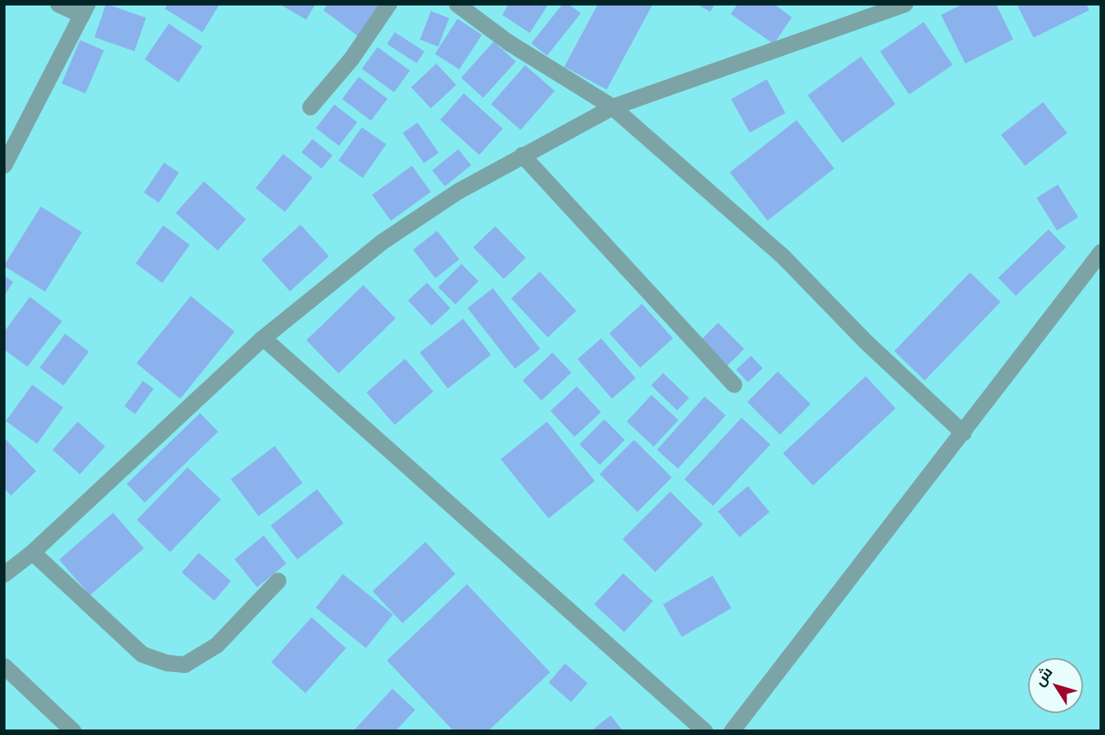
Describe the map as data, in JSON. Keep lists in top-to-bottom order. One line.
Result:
{"north":"top left"}
